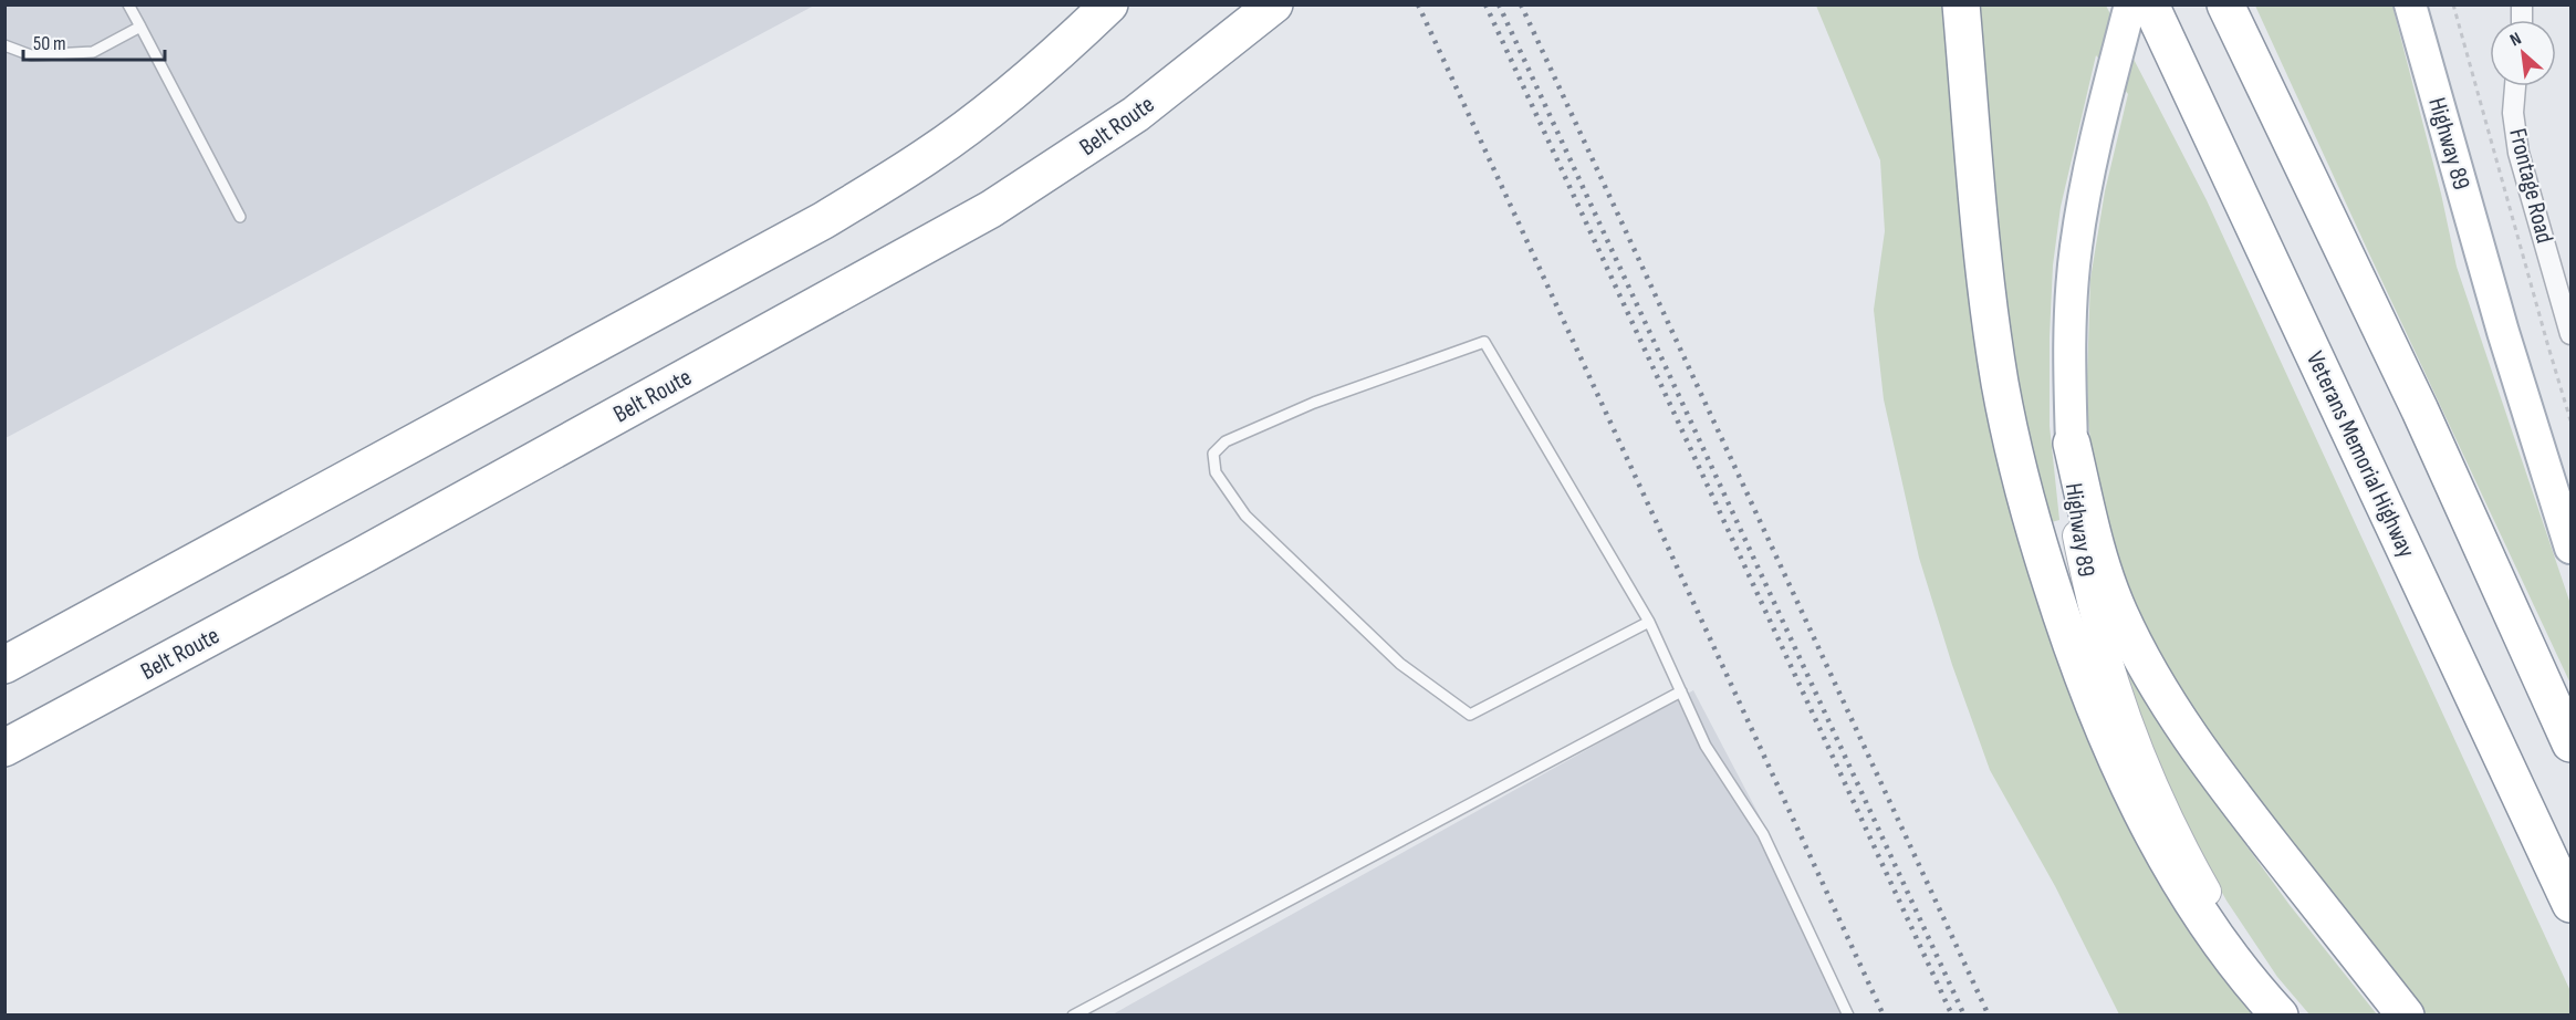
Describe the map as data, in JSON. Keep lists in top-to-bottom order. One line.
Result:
{"streets":{"highway":["Belt Route","Veterans Memorial Highway"],"main road":["Highway 89"],"street":["Frontage Road"]},"scale_bar":"50 m","north":"top left"}
